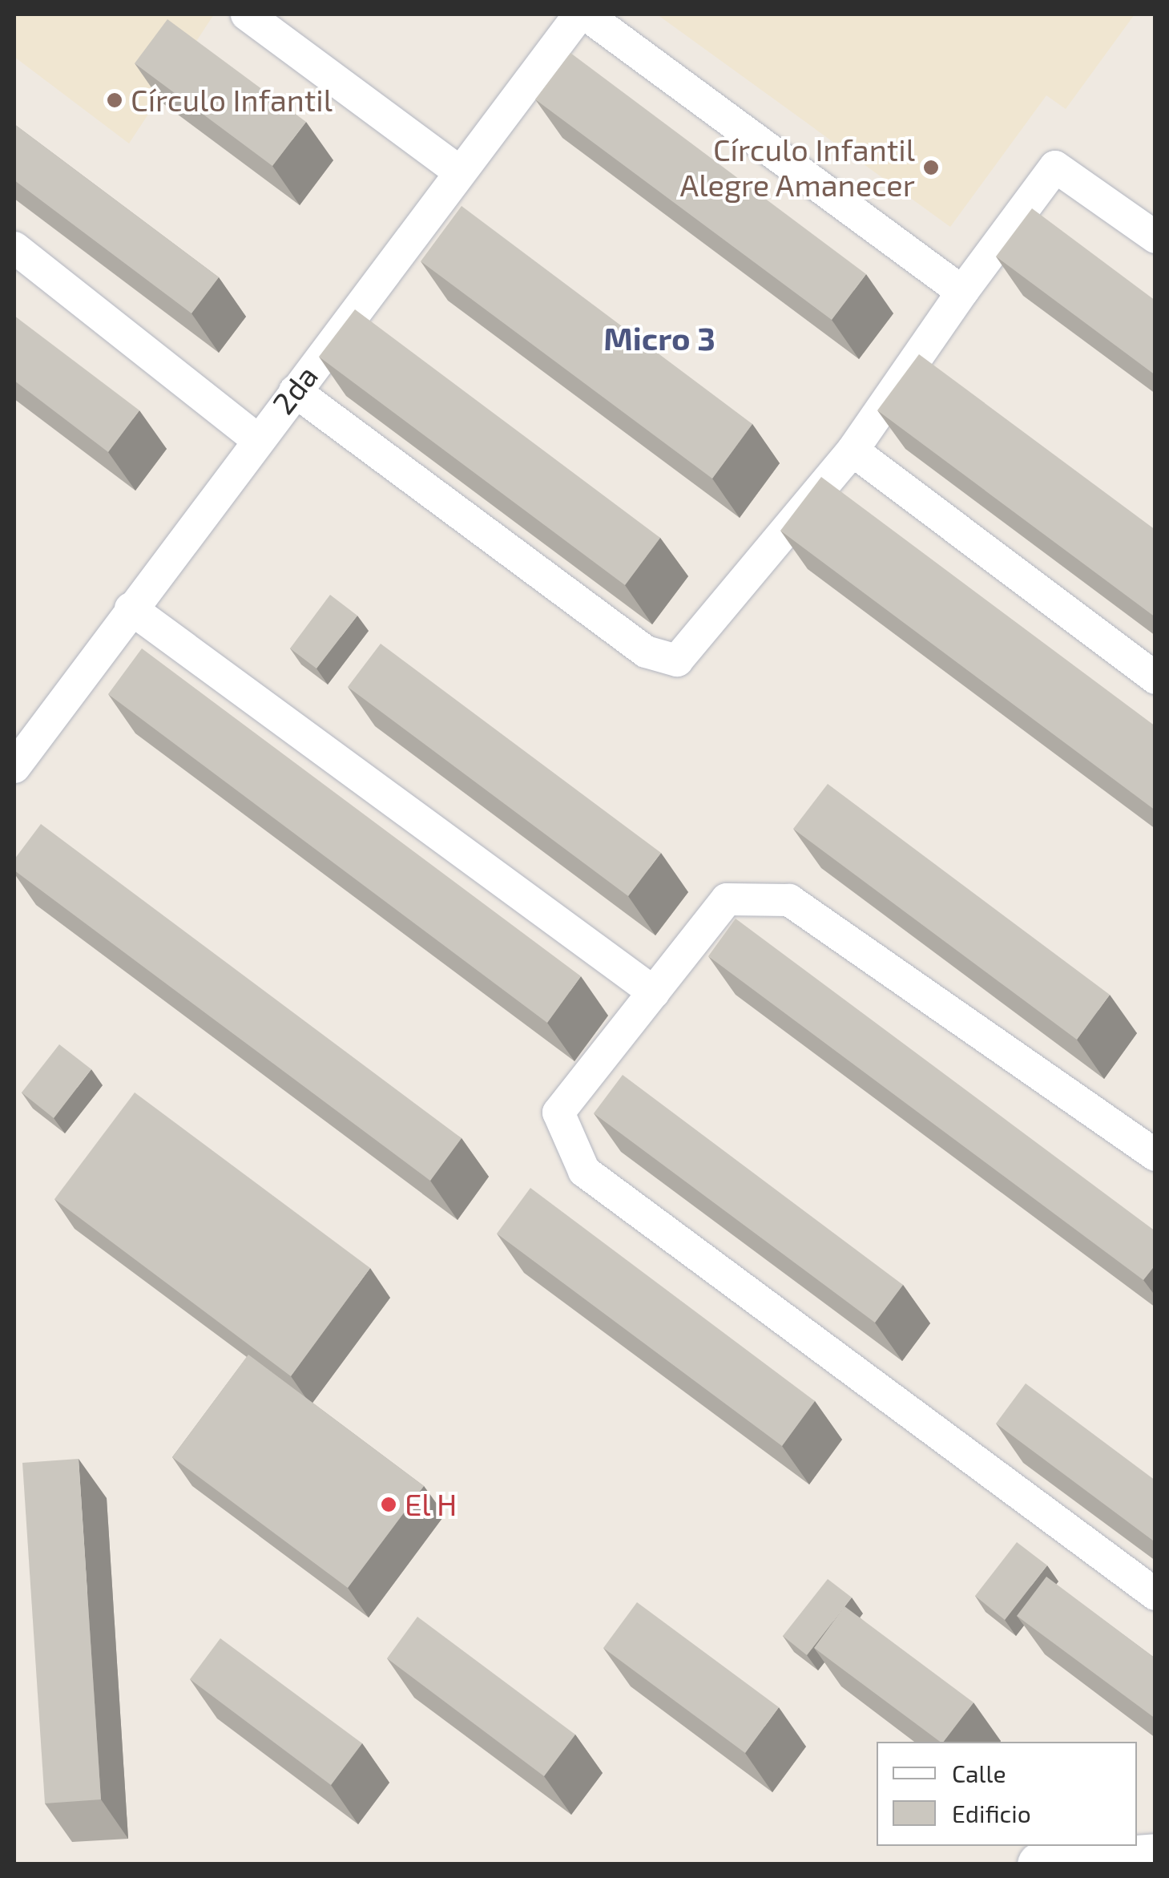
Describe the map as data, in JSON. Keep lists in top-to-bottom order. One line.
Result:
{"streets":{"street":["2da"]},"districts":["Micro 3"],"places":["Círculo Infantil","Círculo Infantil Alegre Amanecer","El H"],"legend":["Calle","Edificio"]}
